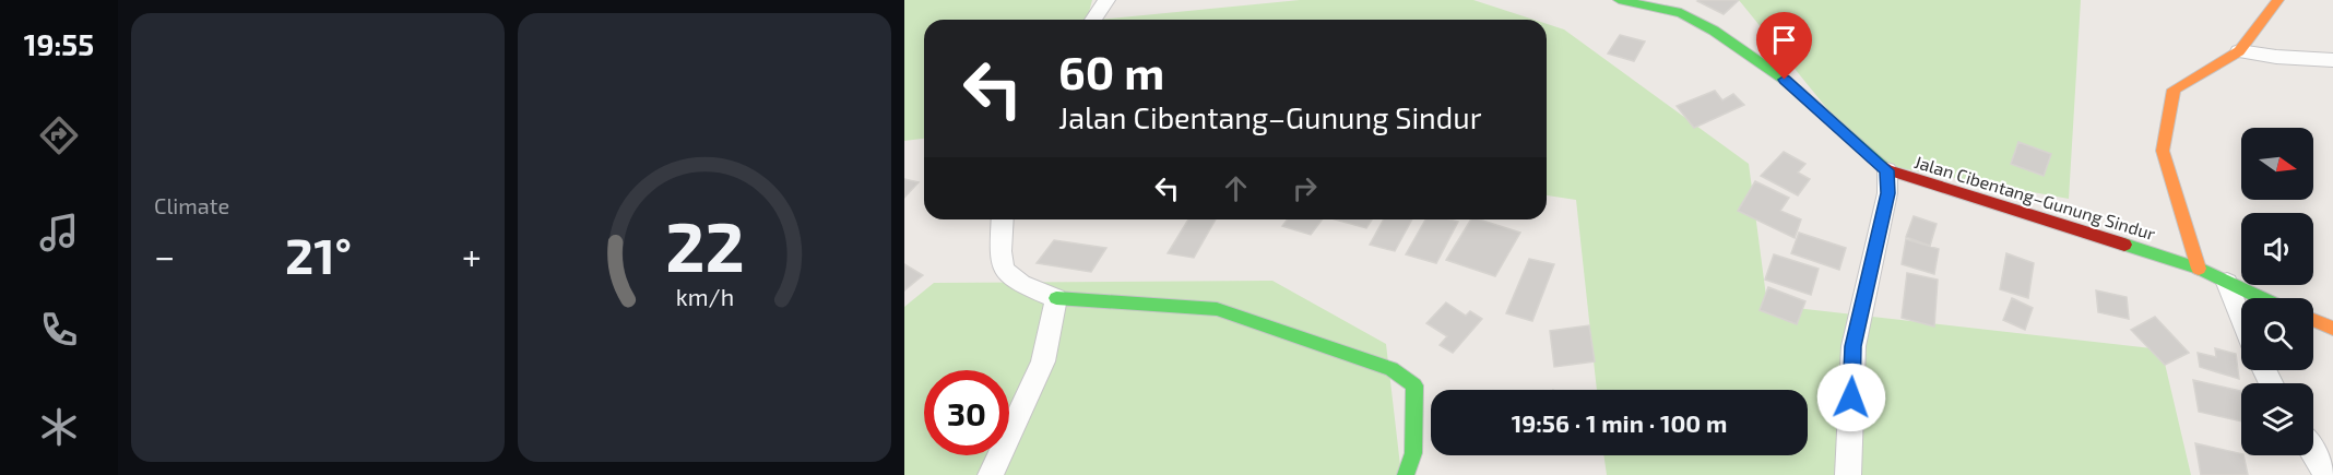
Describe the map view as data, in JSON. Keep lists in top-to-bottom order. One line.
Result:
{"streets":{"street":["Jalan Cibentang–Gunung Sindur"]},"north":"right","page":{"tabs":"19:55","tile":"Climate","turn":["60 m","Jalan Cibentang–Gunung Sindur"],"heat":["−","21°","+"],"limit":"30","trip":"19:56 · 1 min · 100 m","gauge":["22","km/h"]}}
